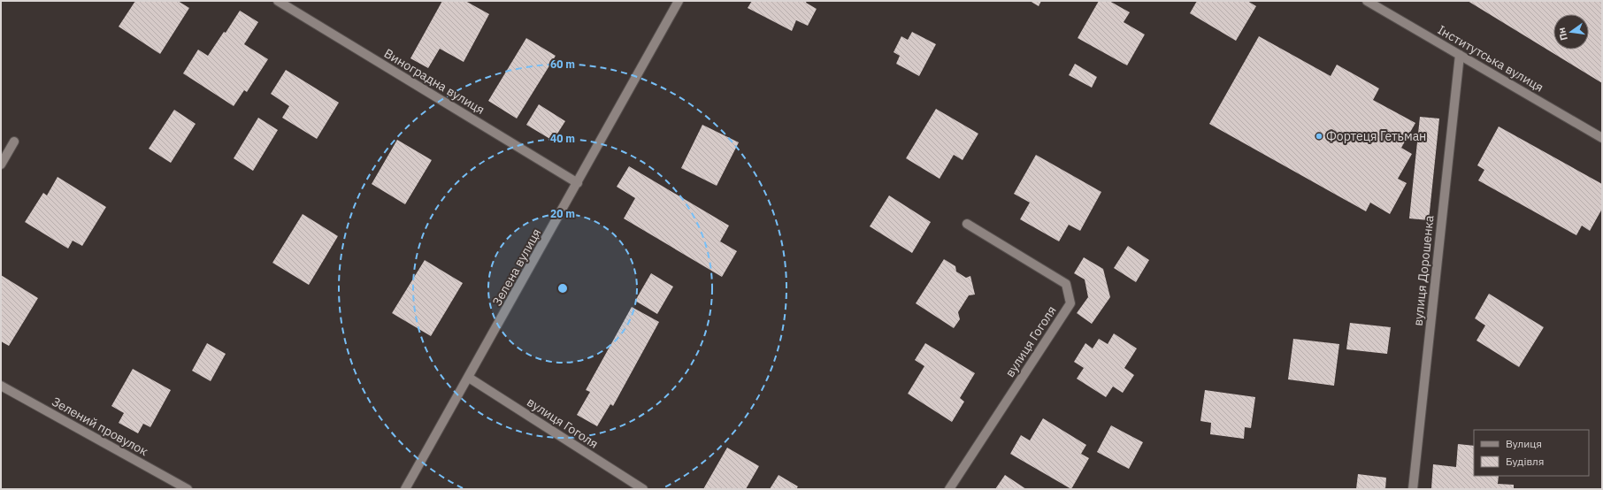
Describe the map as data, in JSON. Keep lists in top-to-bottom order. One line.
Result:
{"streets":{"street":["Інститутська вулиця","Виноградна вулиця","Зелена вулиця","вулиця Дорошенка","вулиця Гоголя","Зелений провулок"]},"crossings":[["Інститутська вулиця","вулиця Дорошенка"],["Виноградна вулиця","Зелена вулиця"],["Зелена вулиця","вулиця Гоголя"]],"places":["Фортеця Гетьман"],"legend":["Вулиця","Будівля"],"north":"left","rings":["60 m","40 m","20 m"]}
